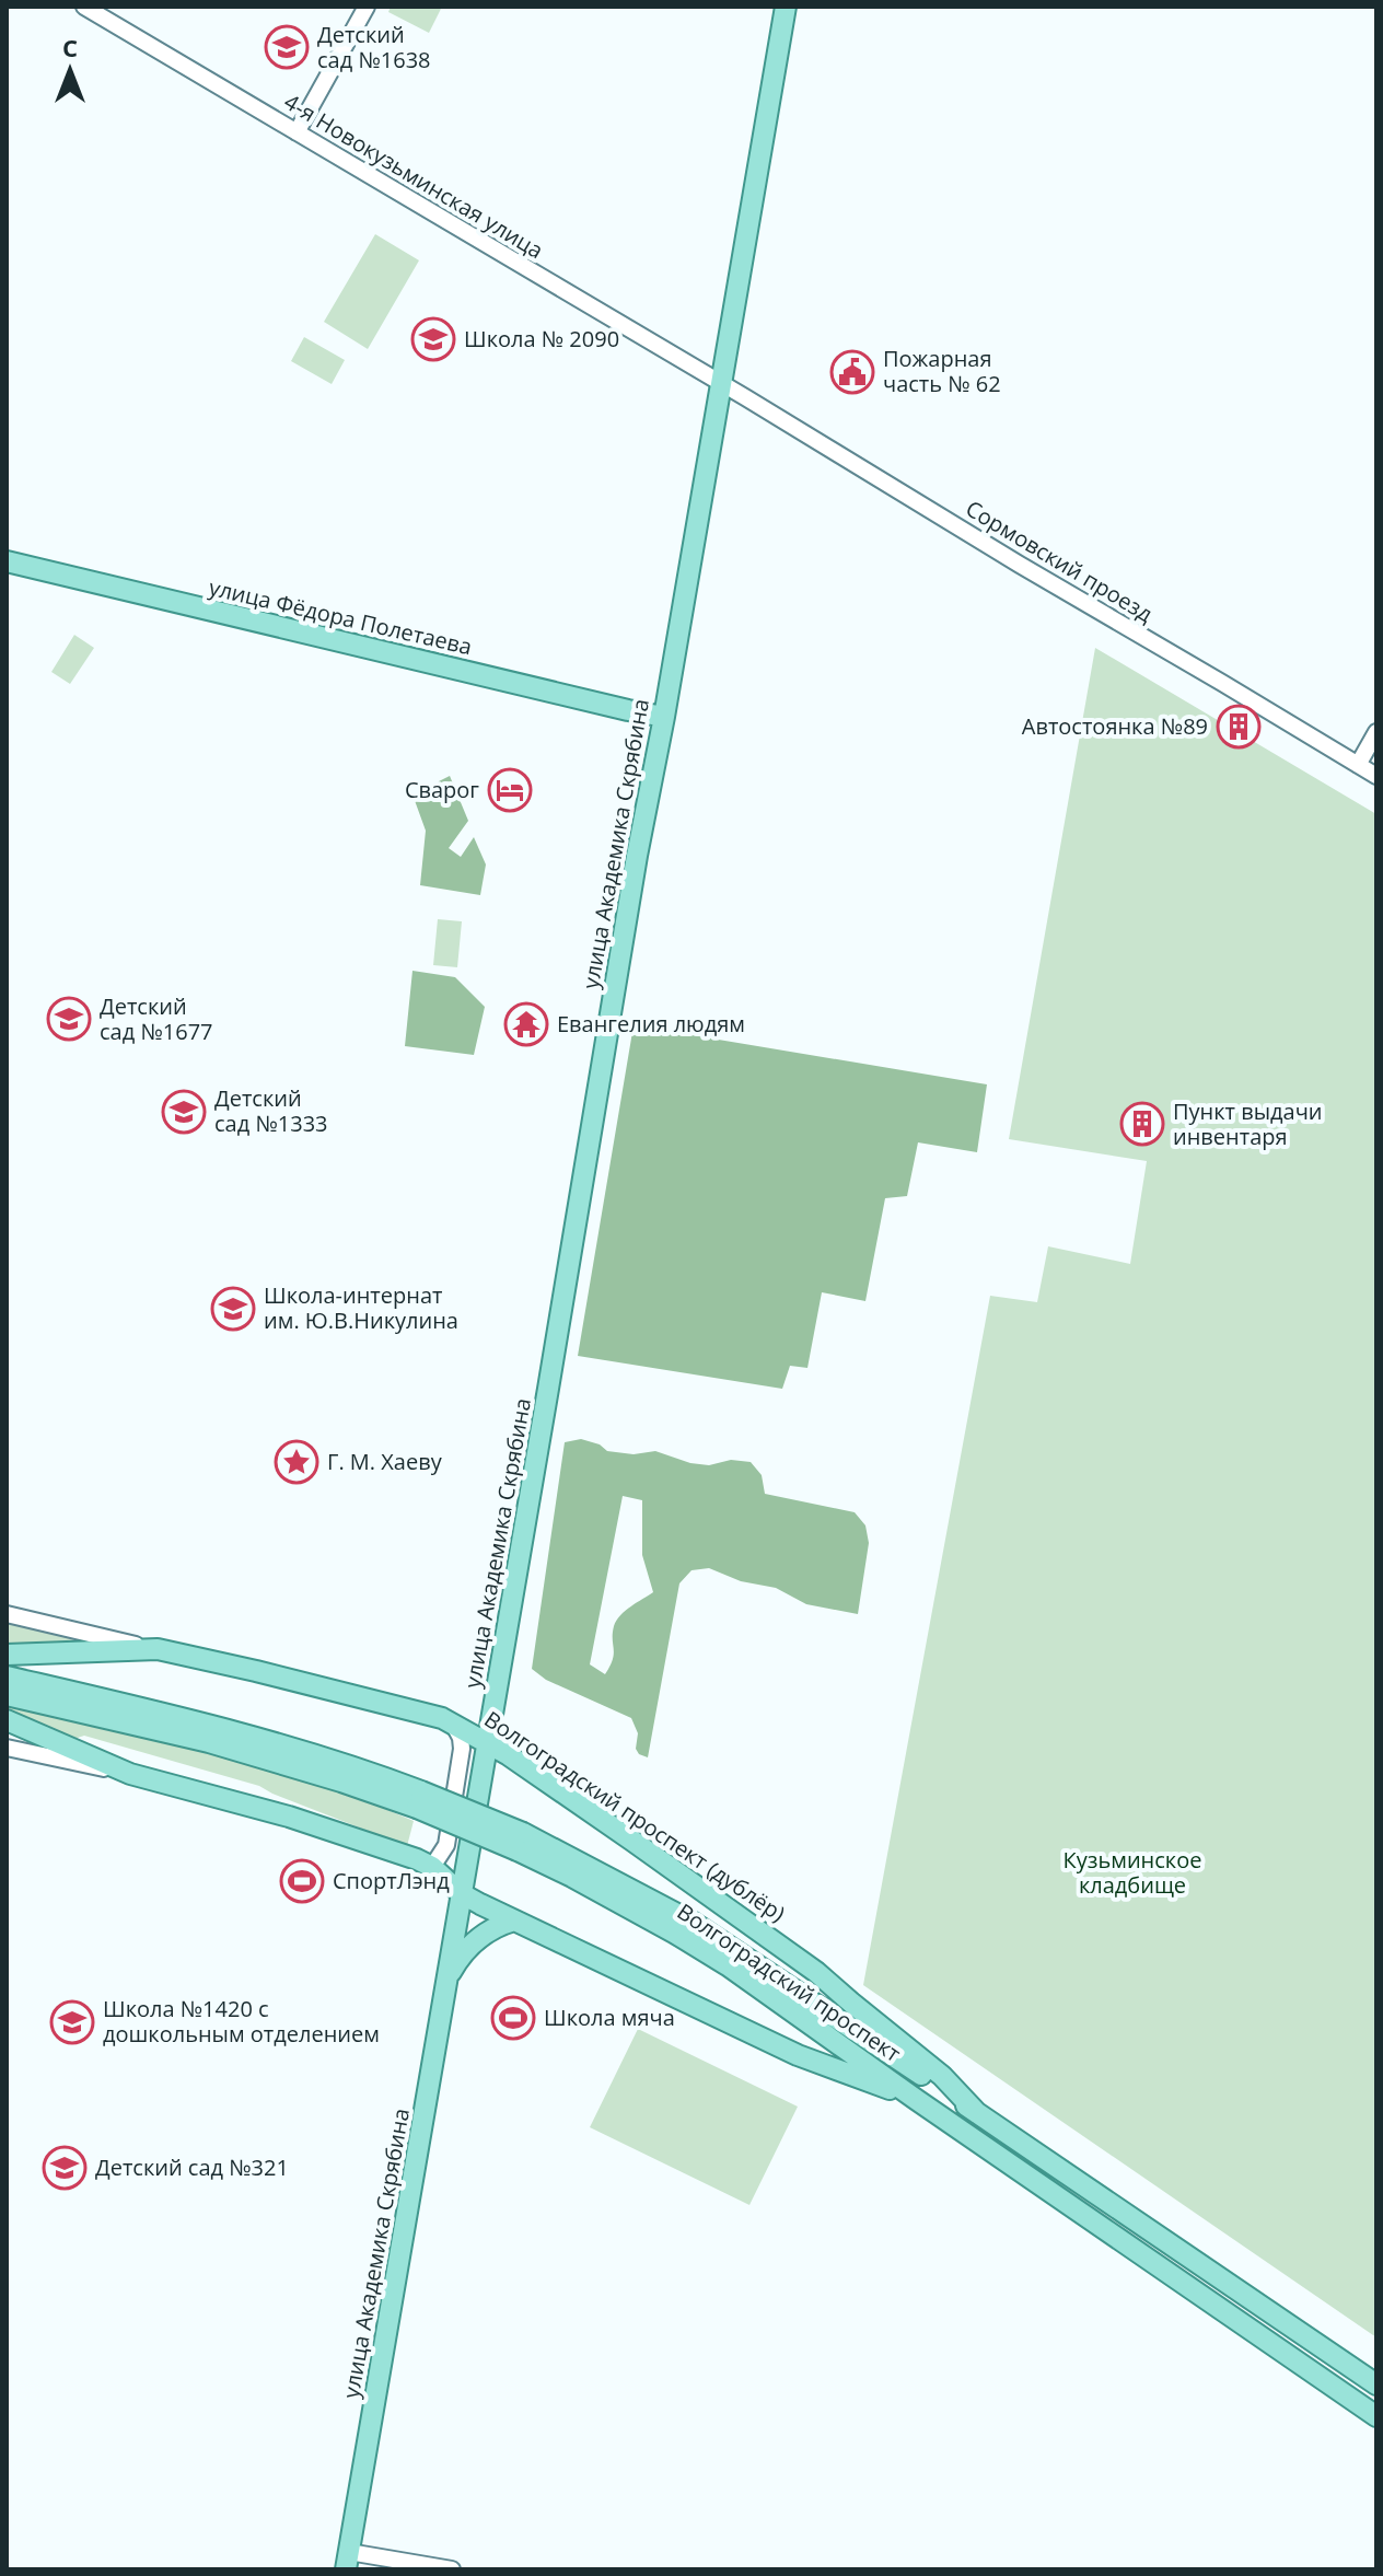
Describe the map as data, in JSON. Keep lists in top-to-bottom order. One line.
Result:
{"streets":{"main road":["улица Фёдора Полетаева","улица Академика Скрябина","Волгоградский проспект (дублёр)","Волгоградский проспект"],"street":["4-я Новокузьминская улица","Сормовский проезд"]},"crossings":[["4-я Новокузьминская улица","Сормовский проезд"],["4-я Новокузьминская улица","улица Академика Скрябина"],["Сормовский проезд","улица Академика Скрябина"],["улица Фёдора Полетаева","улица Академика Скрябина"],["улица Академика Скрябина","Волгоградский проспект (дублёр)"],["Волгоградский проспект (дублёр)","Волгоградский проспект"]],"parks":["Кузьминское кладбище"],"places":{"school or university":["Детский сад №1638","Школа № 2090","Детский сад №1677","Детский сад №1333","Школа-интернат им. Ю.В.Никулина","Школа №1420 с дошкольным отделением","Детский сад №321"],"public building":["Пожарная часть № 62"],"building":["Автостоянка №89","Пункт выдачи инвентаря"],"hotel":["Сварог"],"temple":["Евангелия людям"],"place":["Г. М. Хаеву"],"sports":["СпортЛэнд","Школа мяча"]},"north":"top"}
